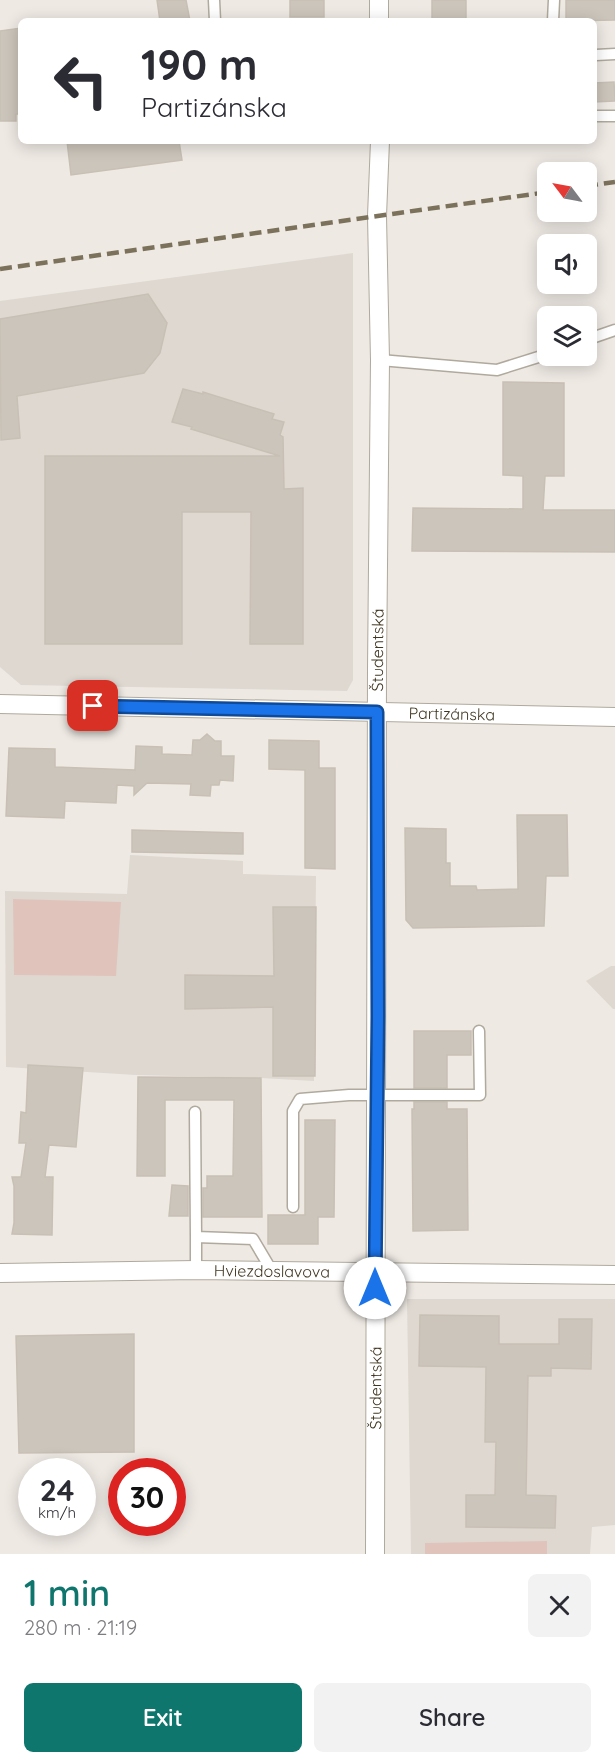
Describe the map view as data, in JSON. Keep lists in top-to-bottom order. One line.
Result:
{"streets":{"street":["Študentská","Partizánska","Hviezdoslavova"]},"crossings":[["Študentská","Partizánska"],["Študentská","Hviezdoslavova"]],"north":"top left","page":{"turn":["190 m","Partizánska"],"speed":"24 km/h","limit":"30","heading":["1 min","280 m · 21:19"],"buttons":["Exit","Share"]}}
